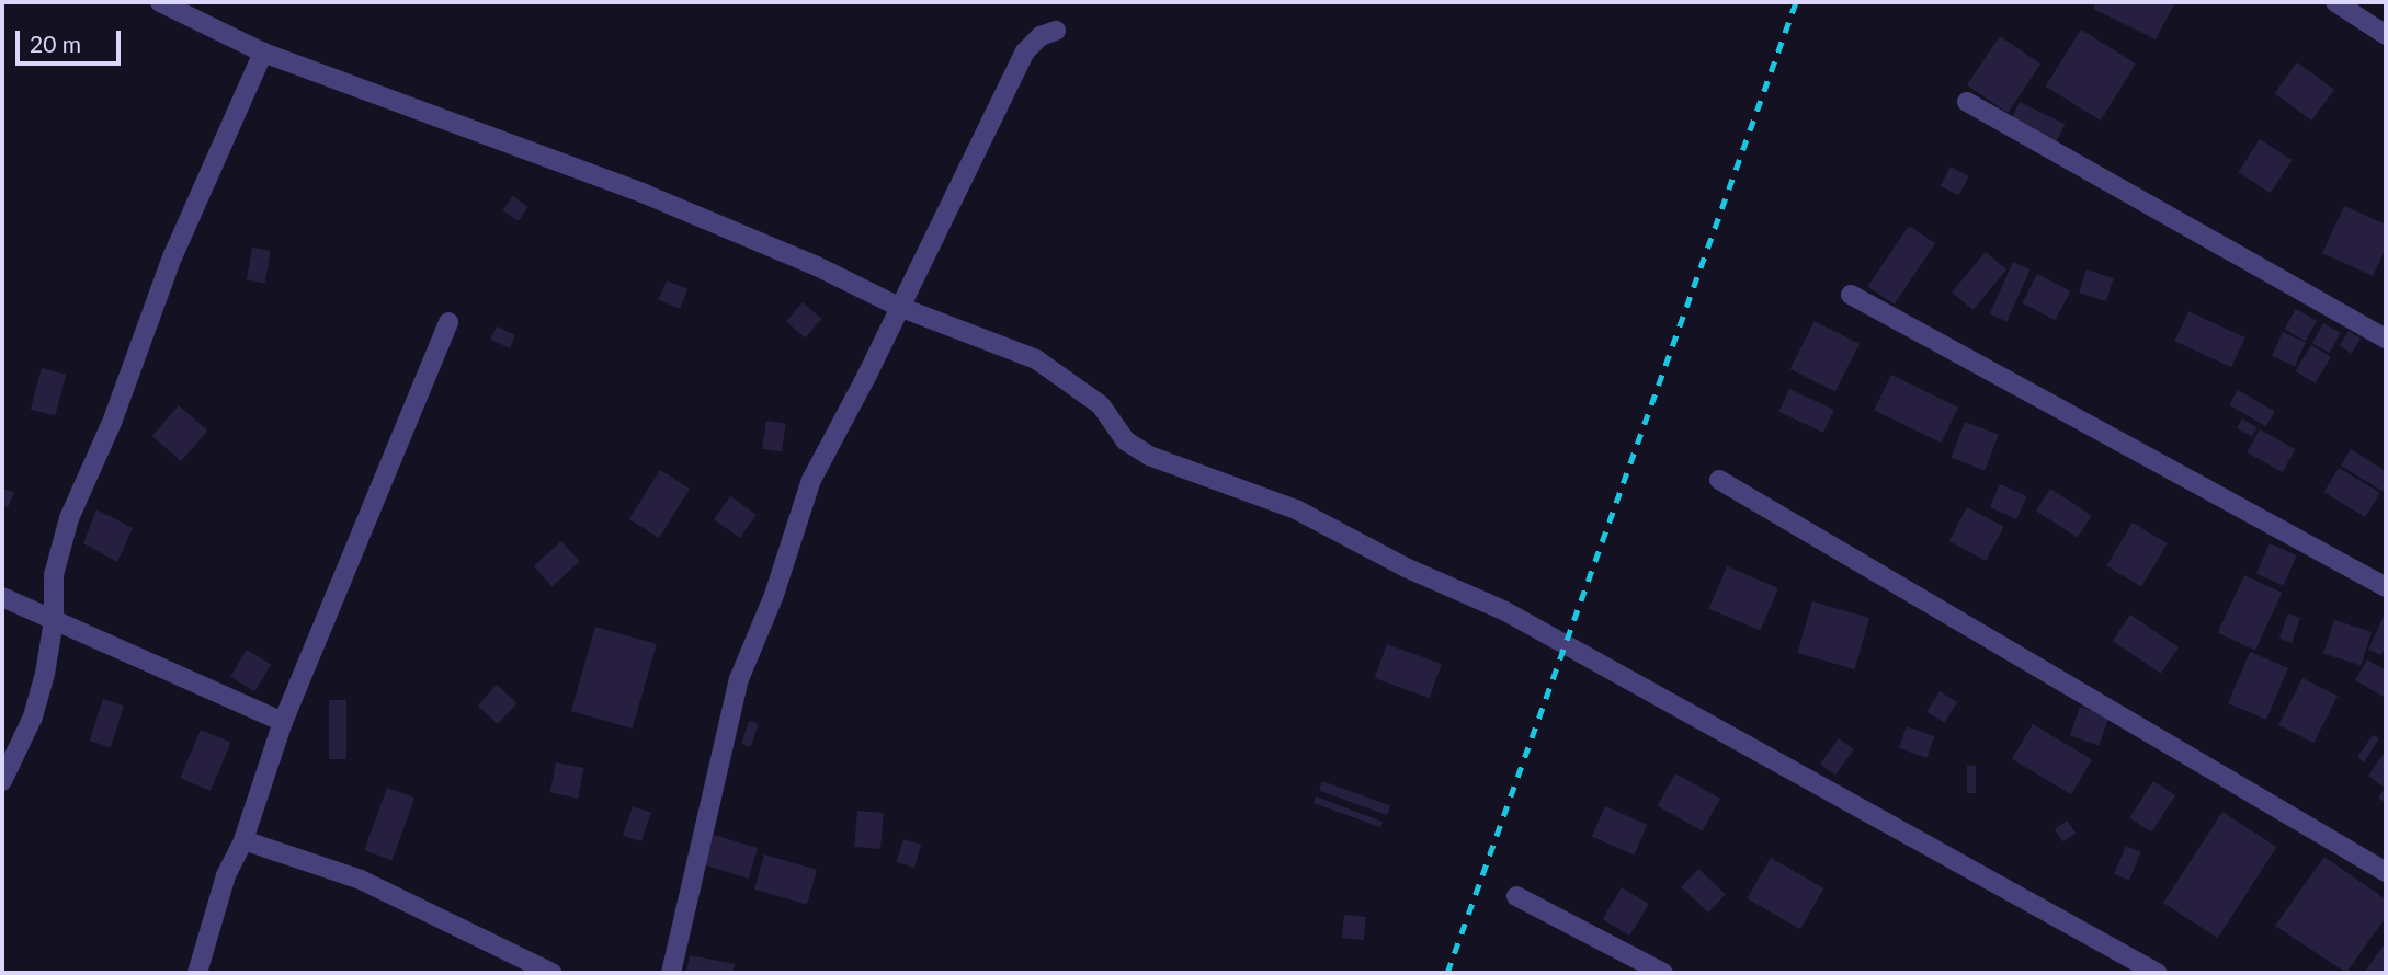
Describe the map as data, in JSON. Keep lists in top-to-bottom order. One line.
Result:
{"scale_bar":"20 m"}
